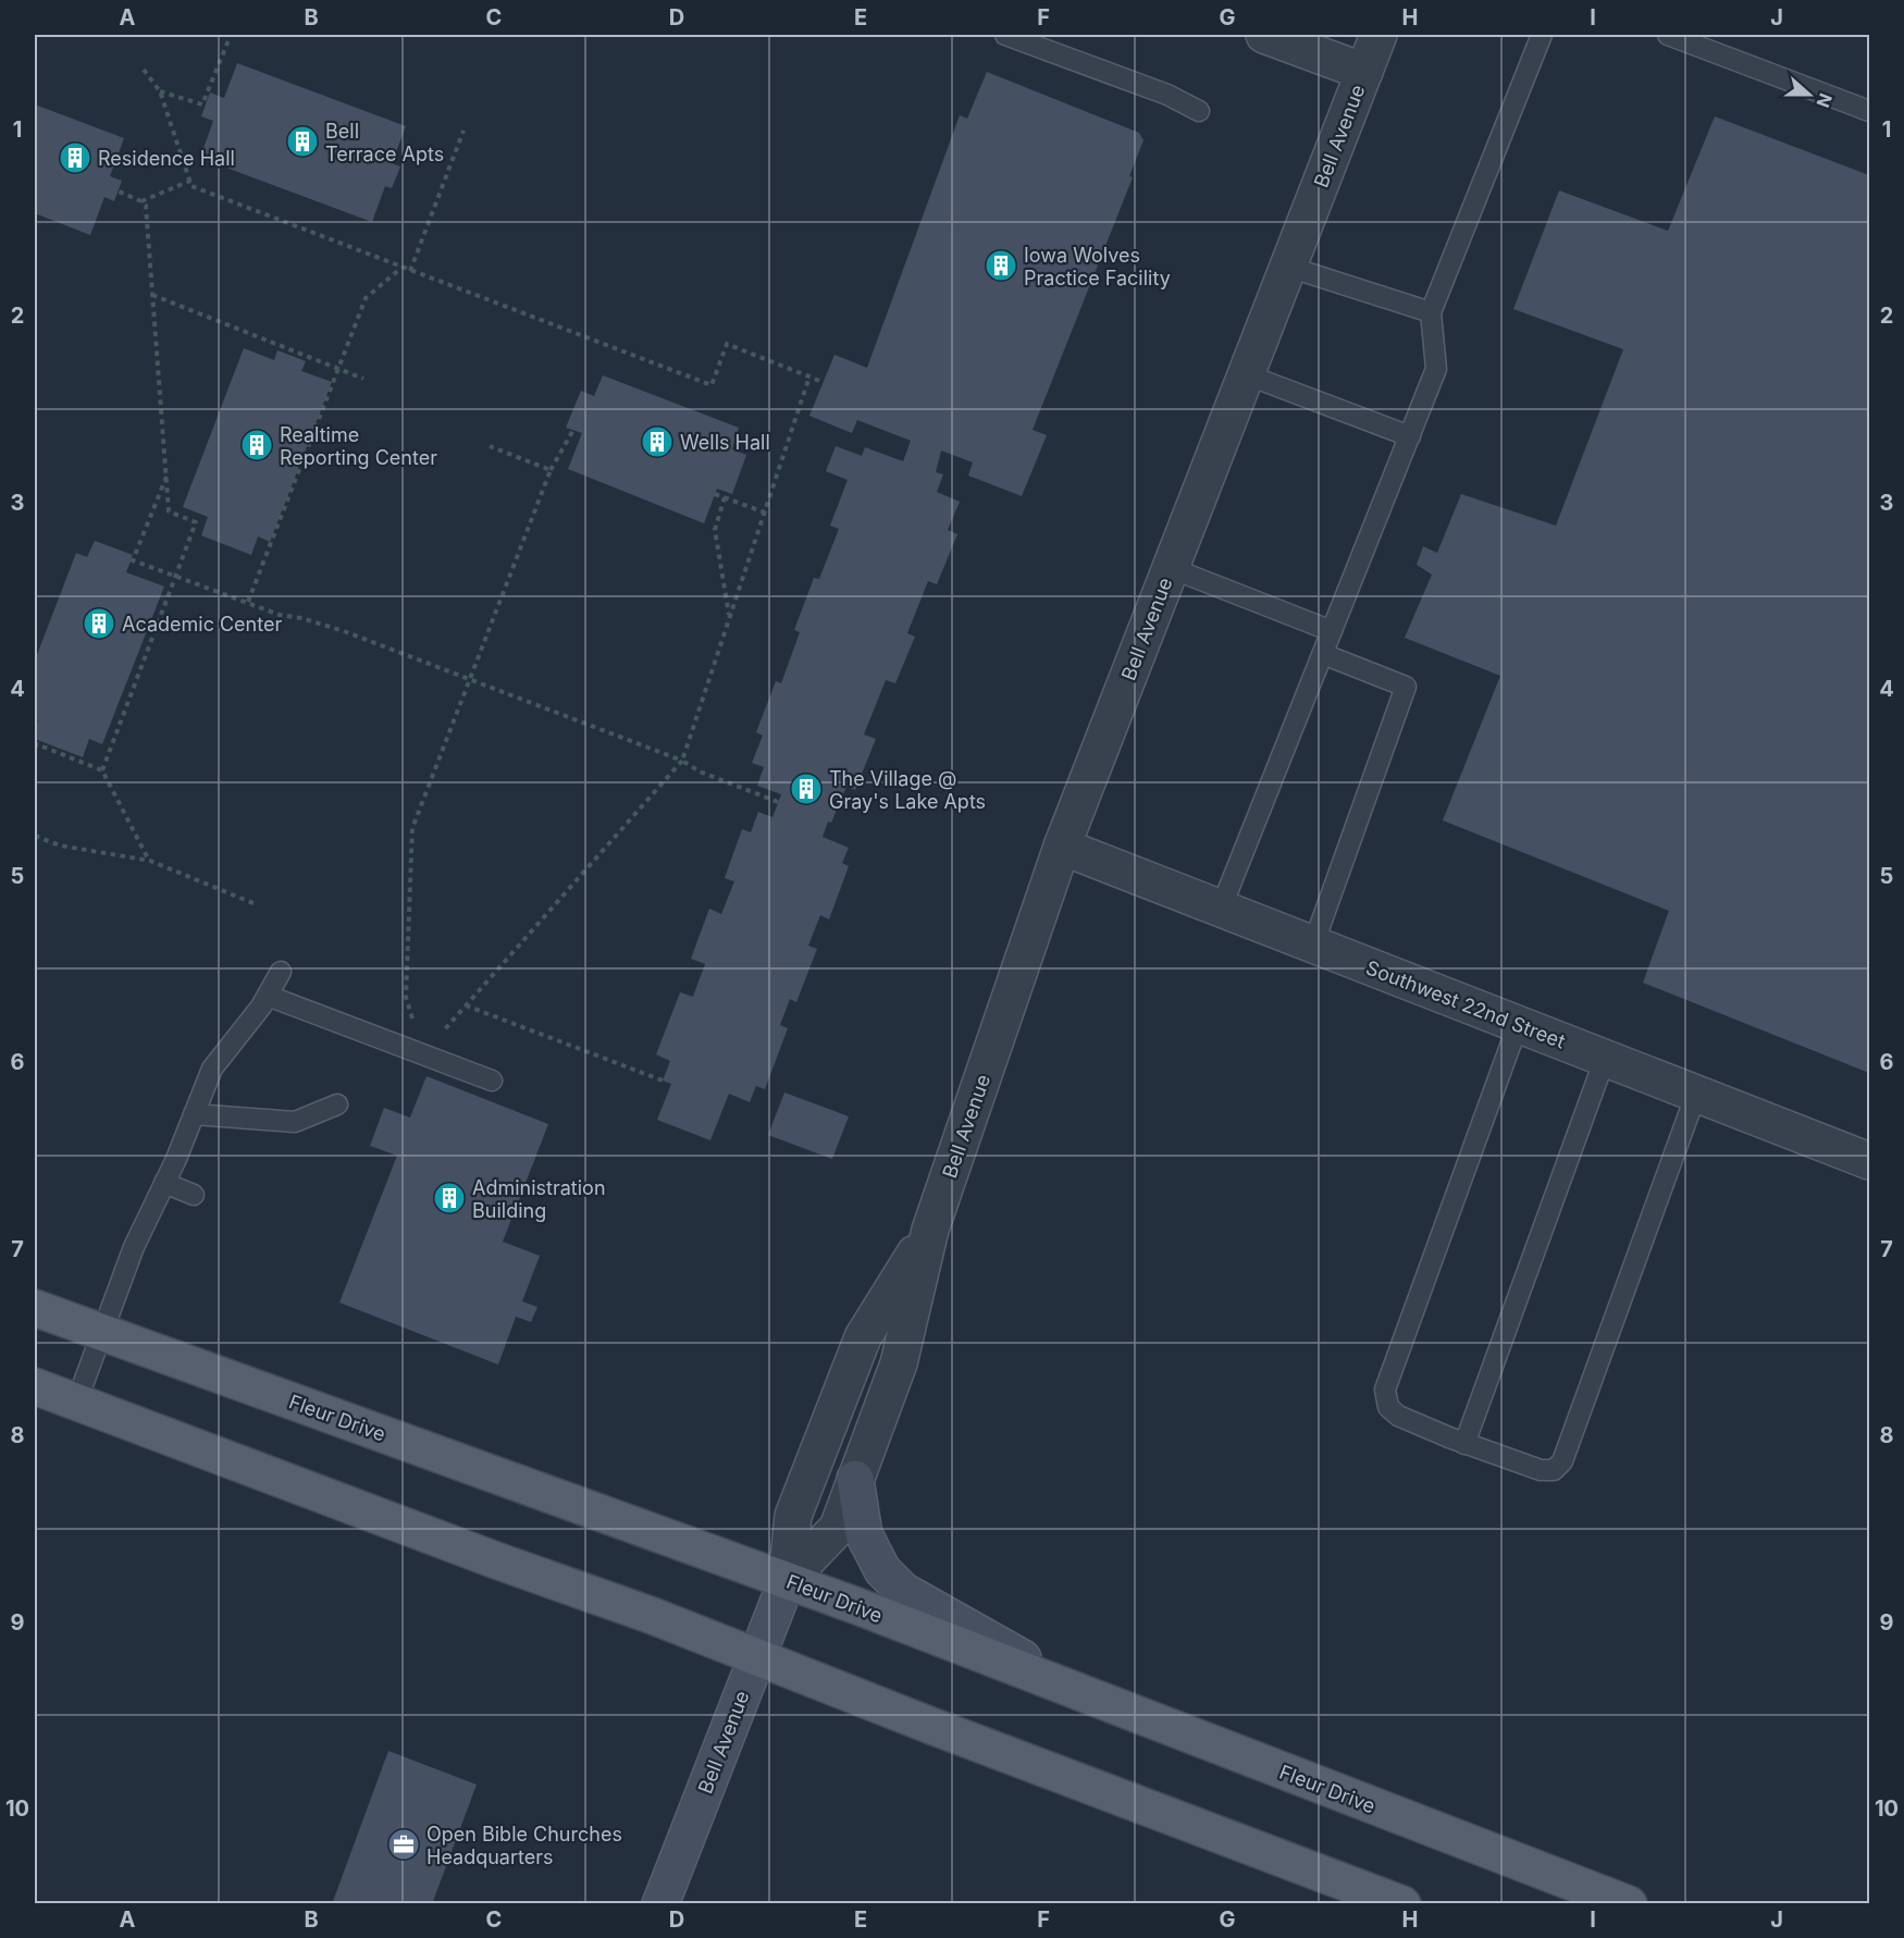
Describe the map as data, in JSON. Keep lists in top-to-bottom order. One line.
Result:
{"streets":{"main road":["Bell Avenue","Fleur Drive"],"street":["Southwest 22nd Street"]},"crossings":[["Bell Avenue","Southwest 22nd Street"],["Bell Avenue","Fleur Drive"]],"places":{"building":["Bell Terrace Apts","Residence Hall","Iowa Wolves Practice Facility","Wells Hall","Realtime Reporting Center","Academic Center","The Village @ Gray's Lake Apts","Administration Building"],"office":["Open Bible Churches Headquarters"]},"north":"right","grid":{"columns":["A","B","C","D","E","F","G","H","I","J"],"rows":["1","2","3","4","5","6","7","8","9","10"]}}
